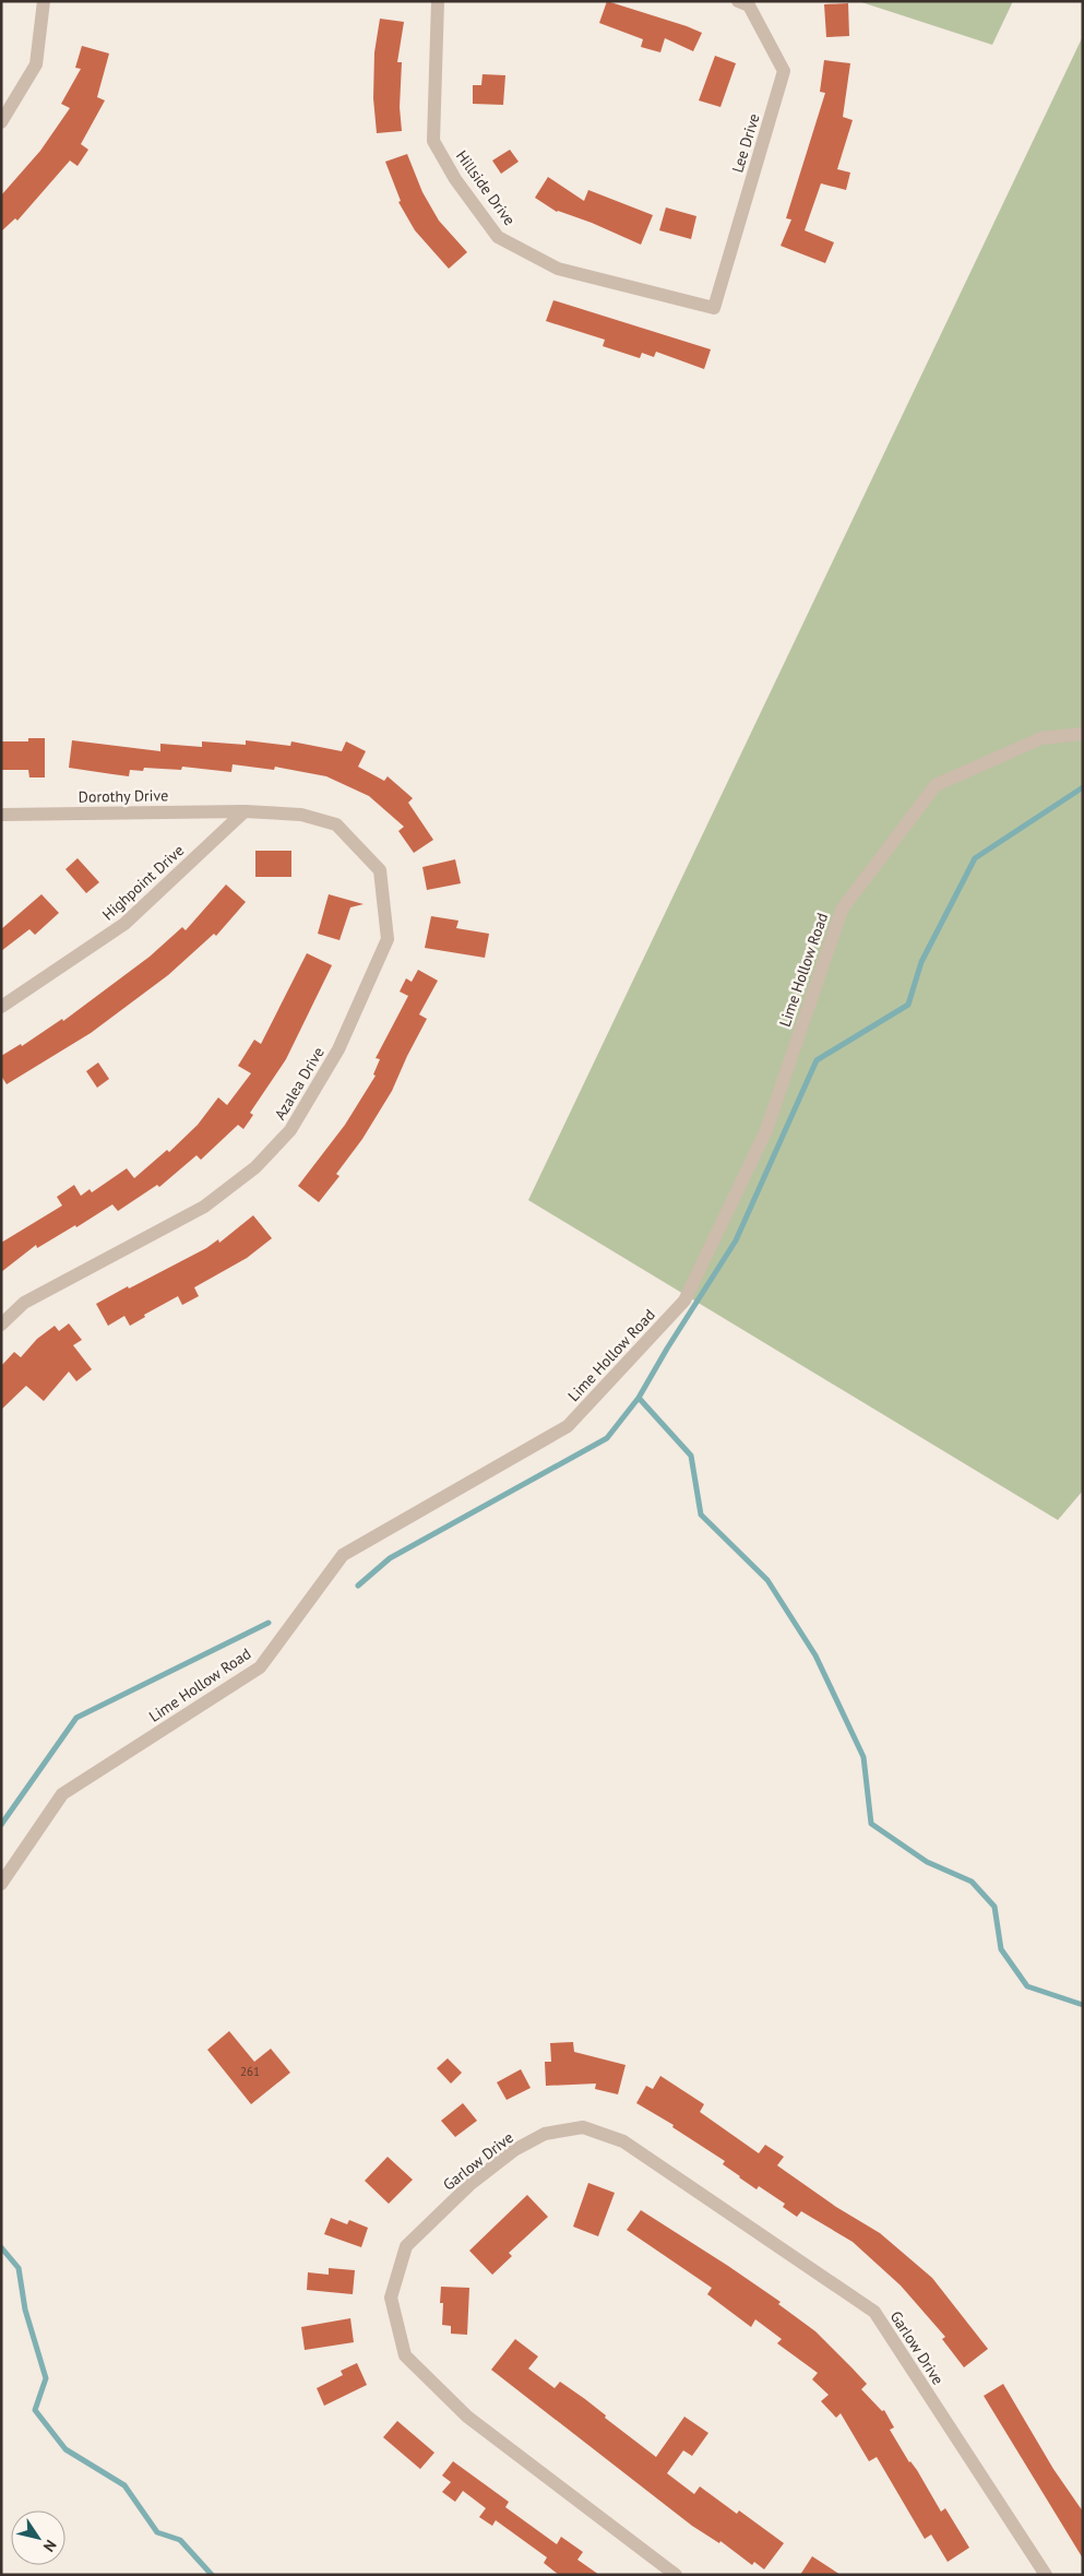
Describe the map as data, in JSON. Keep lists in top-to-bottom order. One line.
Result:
{"streets":{"street":["Lee Drive","Hillside Drive","Dorothy Drive","Highpoint Drive","Lime Hollow Road","Azalea Drive","Garlow Drive"]},"crossings":[["Lee Drive","Hillside Drive"],["Dorothy Drive","Highpoint Drive"],["Dorothy Drive","Azalea Drive"],["Highpoint Drive","Azalea Drive"]],"house_numbers":["261"],"north":"bottom right"}
